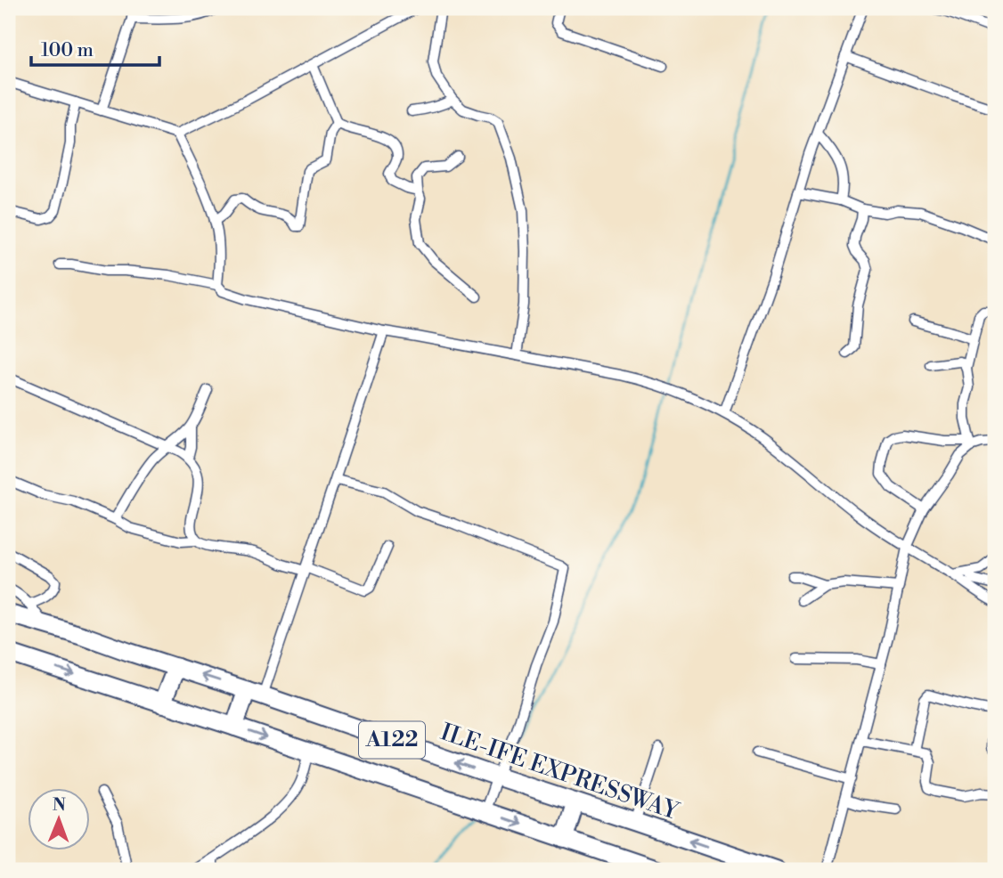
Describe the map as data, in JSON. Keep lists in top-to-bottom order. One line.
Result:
{"streets":{"highway":["A122","ILE-IFE EXPRESSWAY"]},"scale_bar":"100 m","north":"top"}
